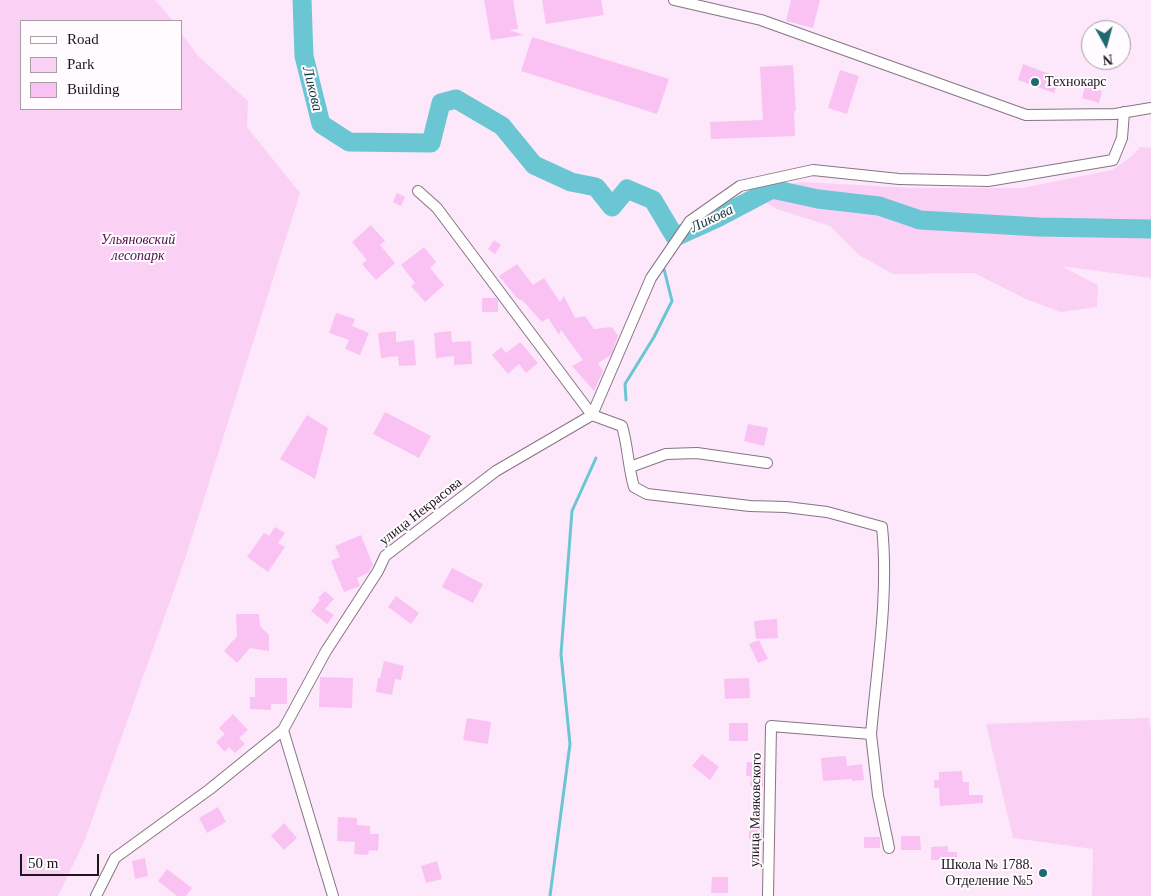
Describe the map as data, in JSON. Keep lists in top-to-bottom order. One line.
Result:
{"streets":{"street":["улица Некрасова","улица Маяковского"]},"water":["Ликова"],"parks":["Ульяновский лесопарк"],"places":["Технокарс","Школа № 1788. Отделение №5"],"legend":["Road","Park","Building"],"scale_bar":"50 m","north":"bottom"}
